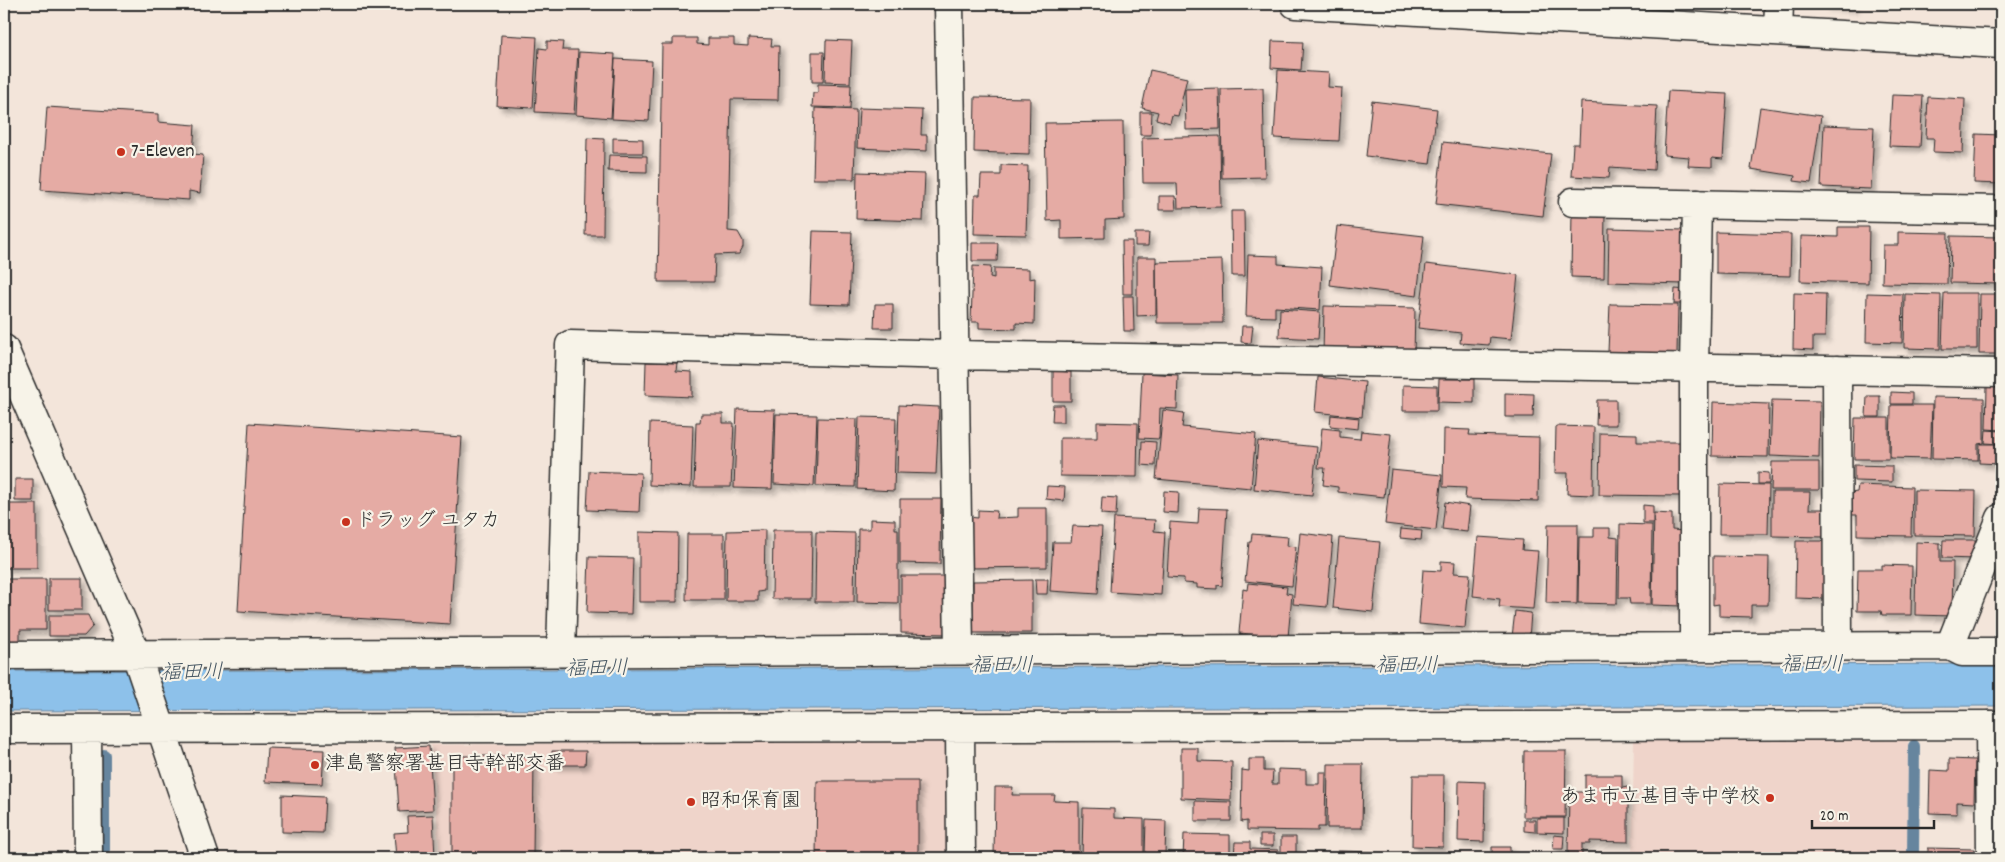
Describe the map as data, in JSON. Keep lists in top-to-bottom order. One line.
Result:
{"water":["福田川"],"places":["7-Eleven","ドラッグ ユタカ","津島警察署甚目寺幹部交番","あま市立甚目寺中学校","昭和保育園"],"scale_bar":"20 m"}
